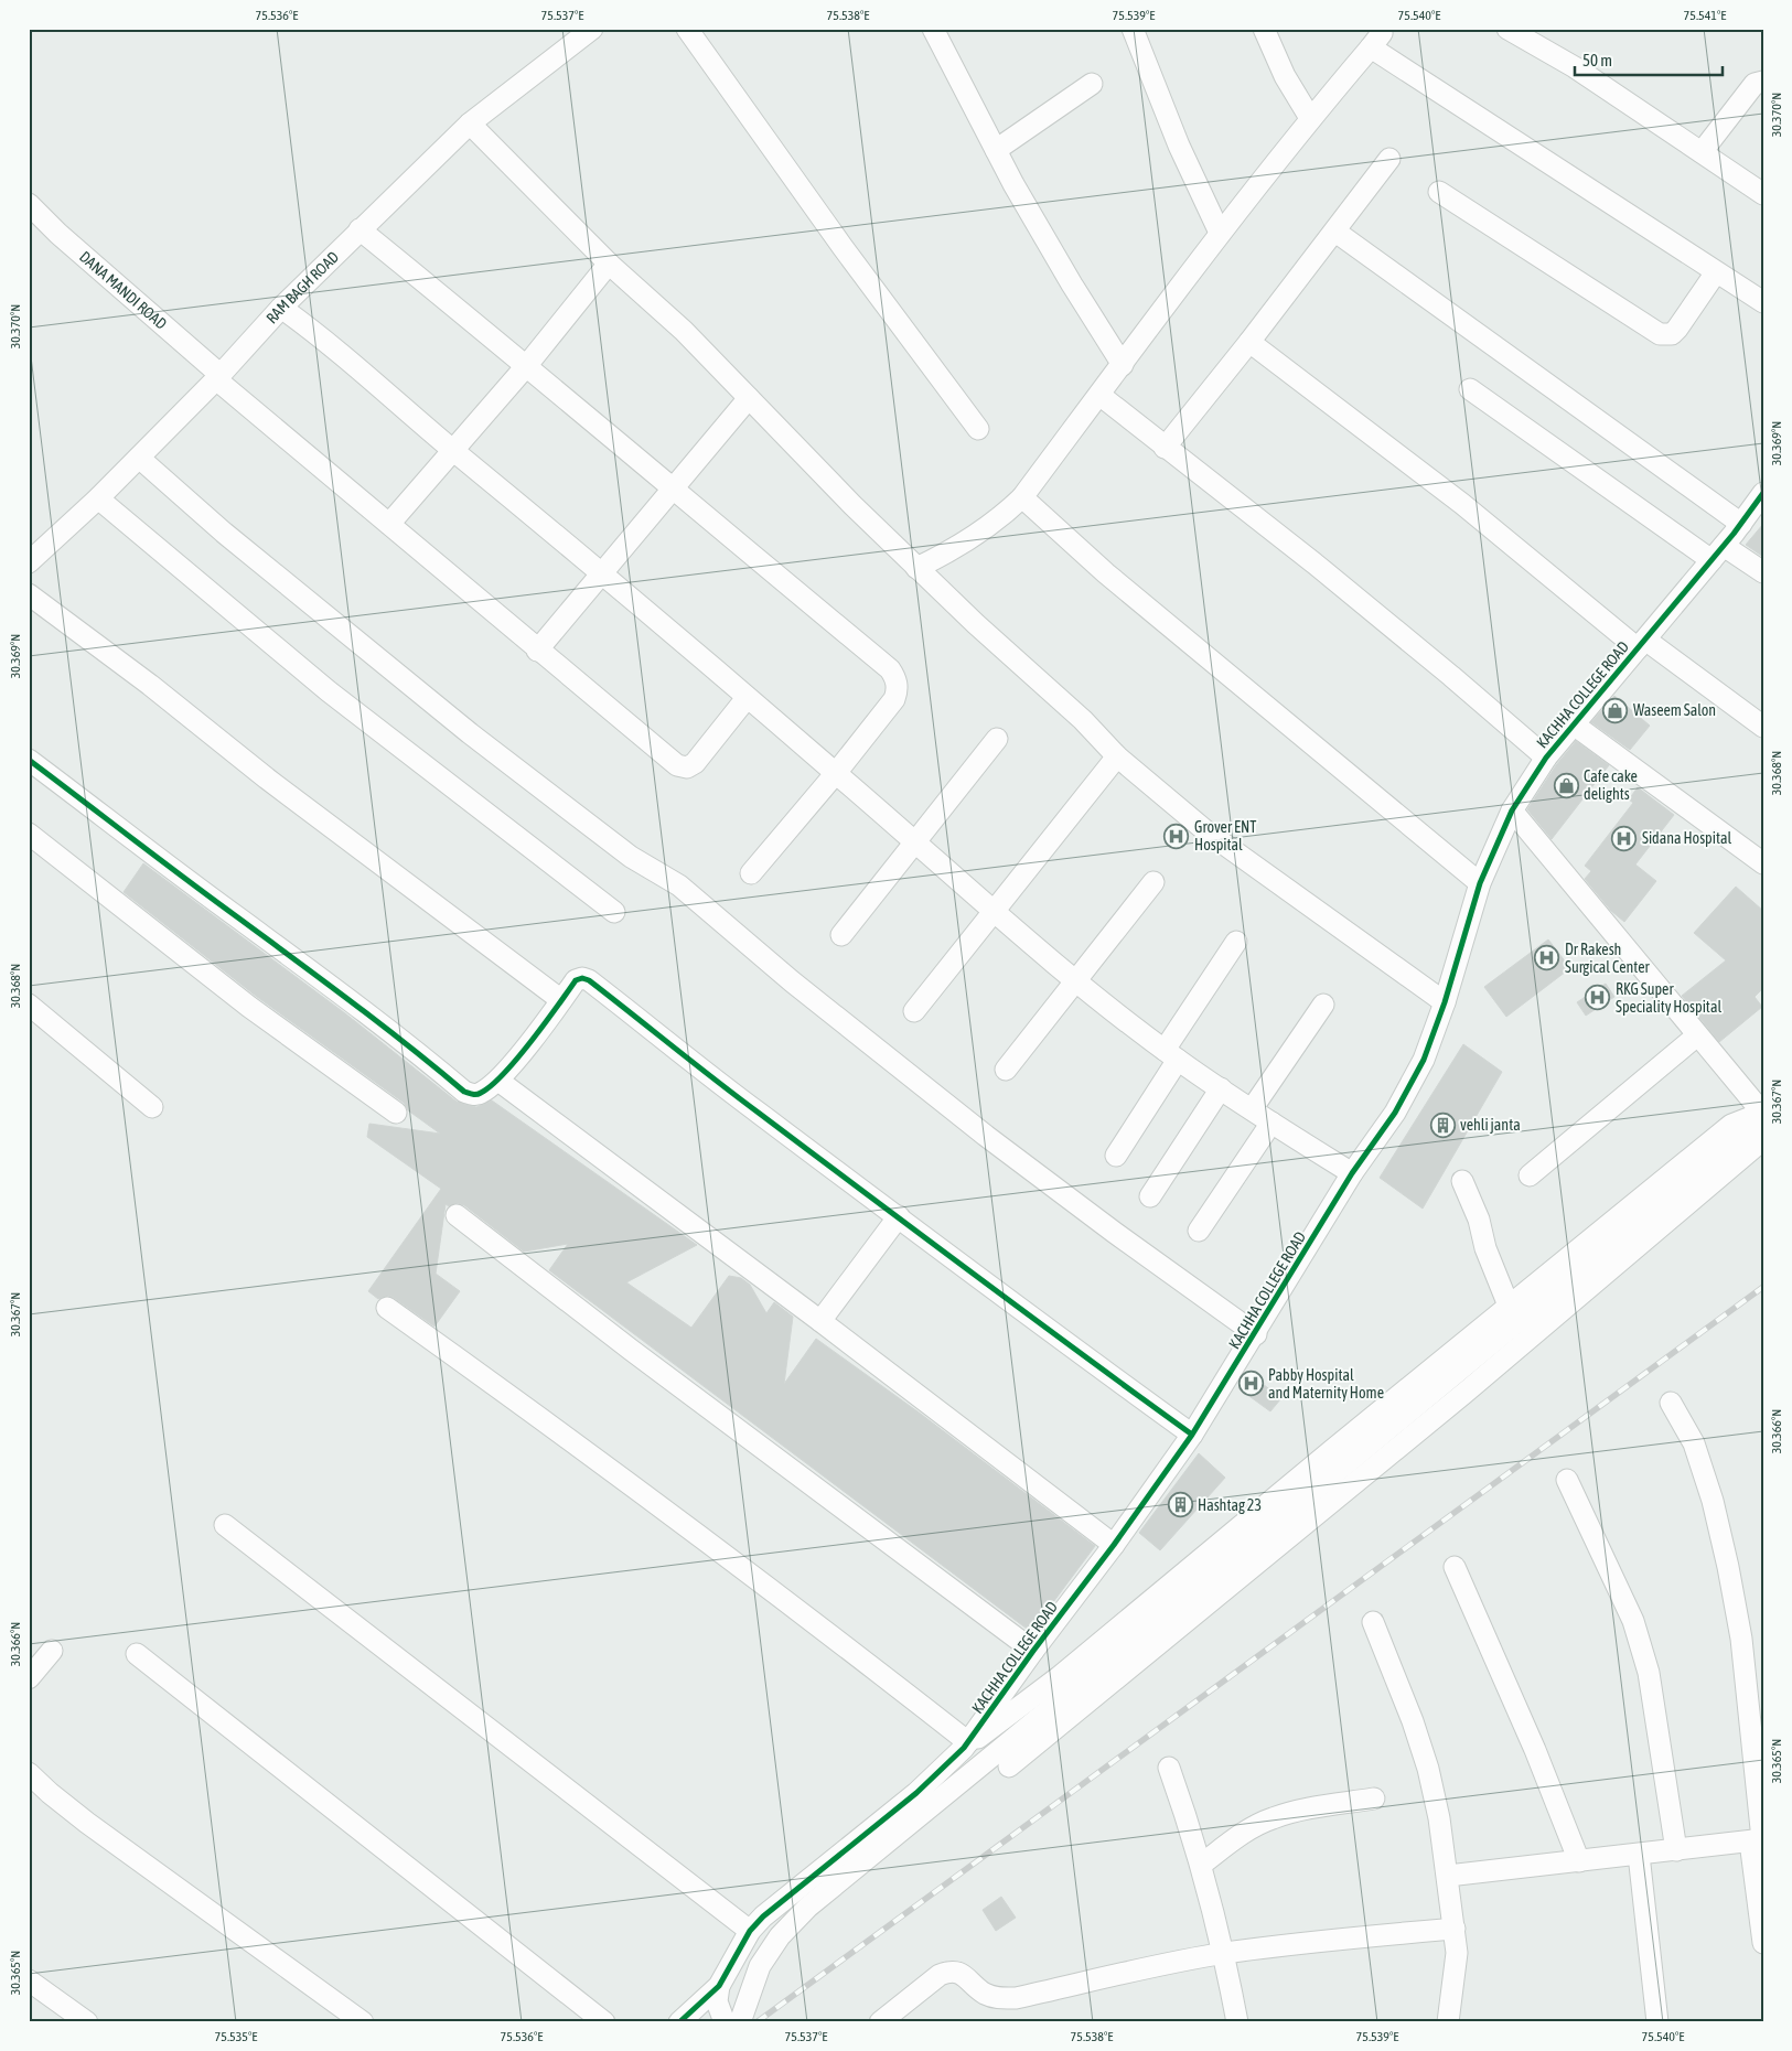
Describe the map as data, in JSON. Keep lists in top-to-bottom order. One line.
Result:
{"streets":{"street":["RAM BAGH ROAD","DANA MANDI ROAD","KACHHA COLLEGE ROAD"]},"crossings":[["RAM BAGH ROAD","DANA MANDI ROAD"]],"places":{"shop":["Waseem Salon","Cafe cake delights"],"hospital":["Grover ENT Hospital","Sidana Hospital","Dr Rakesh Surgical Center","RKG Super Speciality Hospital","Pabby Hospital and Maternity Home"],"building":["vehli janta","Hashtag 23"]},"scale_bar":"50 m","coordinates":["75.536°E","75.537°E","75.538°E","75.539°E","75.540°E","75.541°E","30.370°N","30.369°N","30.368°N","30.367°N","30.366°N","30.365°N","75.535°E"]}
